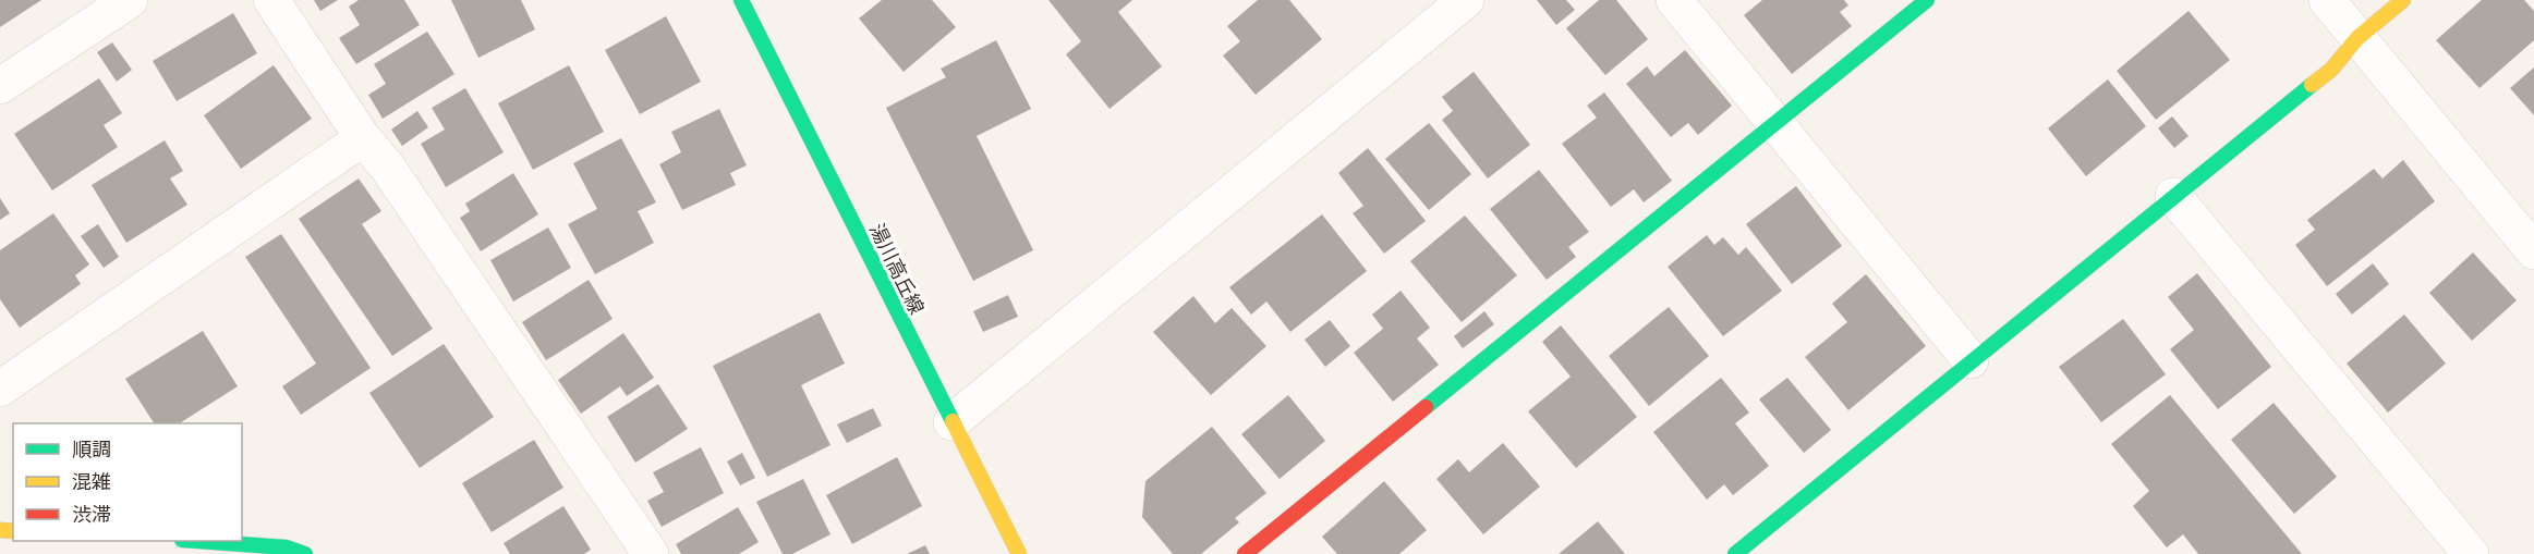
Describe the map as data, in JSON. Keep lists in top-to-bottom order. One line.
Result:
{"streets":{"street":["湯川高丘線"]},"legend":["順調","混雑","渋滞"]}
